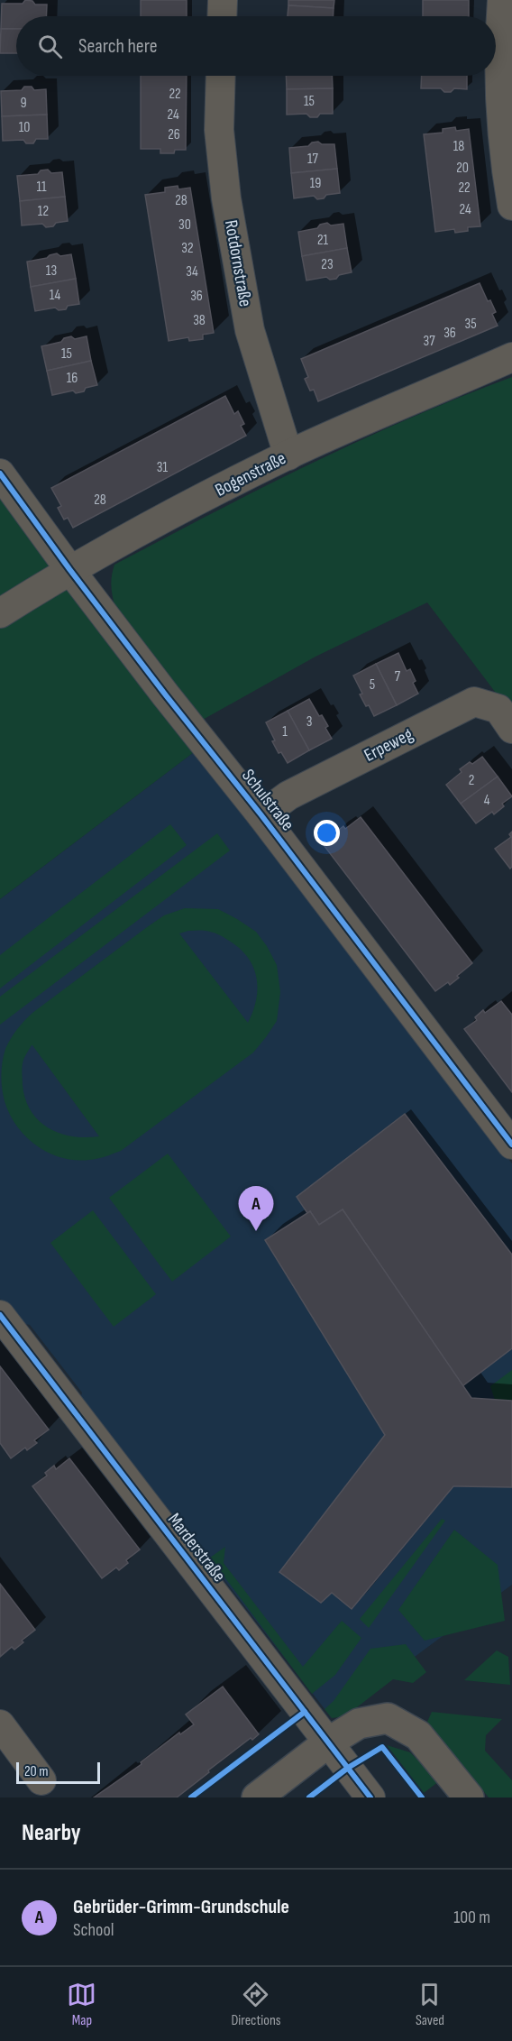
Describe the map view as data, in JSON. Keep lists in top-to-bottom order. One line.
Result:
{"streets":{"street":["Rotdornstraße","Bogenstraße","Erpeweg","Schulstraße","Marderstraße"]},"crossings":[["Rotdornstraße","Bogenstraße"],["Bogenstraße","Schulstraße"],["Erpeweg","Schulstraße"]],"house_numbers":["22","15","9","24","10","26","18","17","20","19","11","22","28","24","12","30","21","32","23","13","34","14","36","38","35","36","37","15","16","31","28","7","5","3","1","2","4"],"scale_bar":"20 m","page":{"search":"Search here","pins":"A","scale":"20 m","heading":"Nearby","list":[{"mark":"A","name":"Gebrüder-Grimm-Grundschule","note":"School","value":"100 m"}],"nav":["Map","Directions","Saved"]}}
